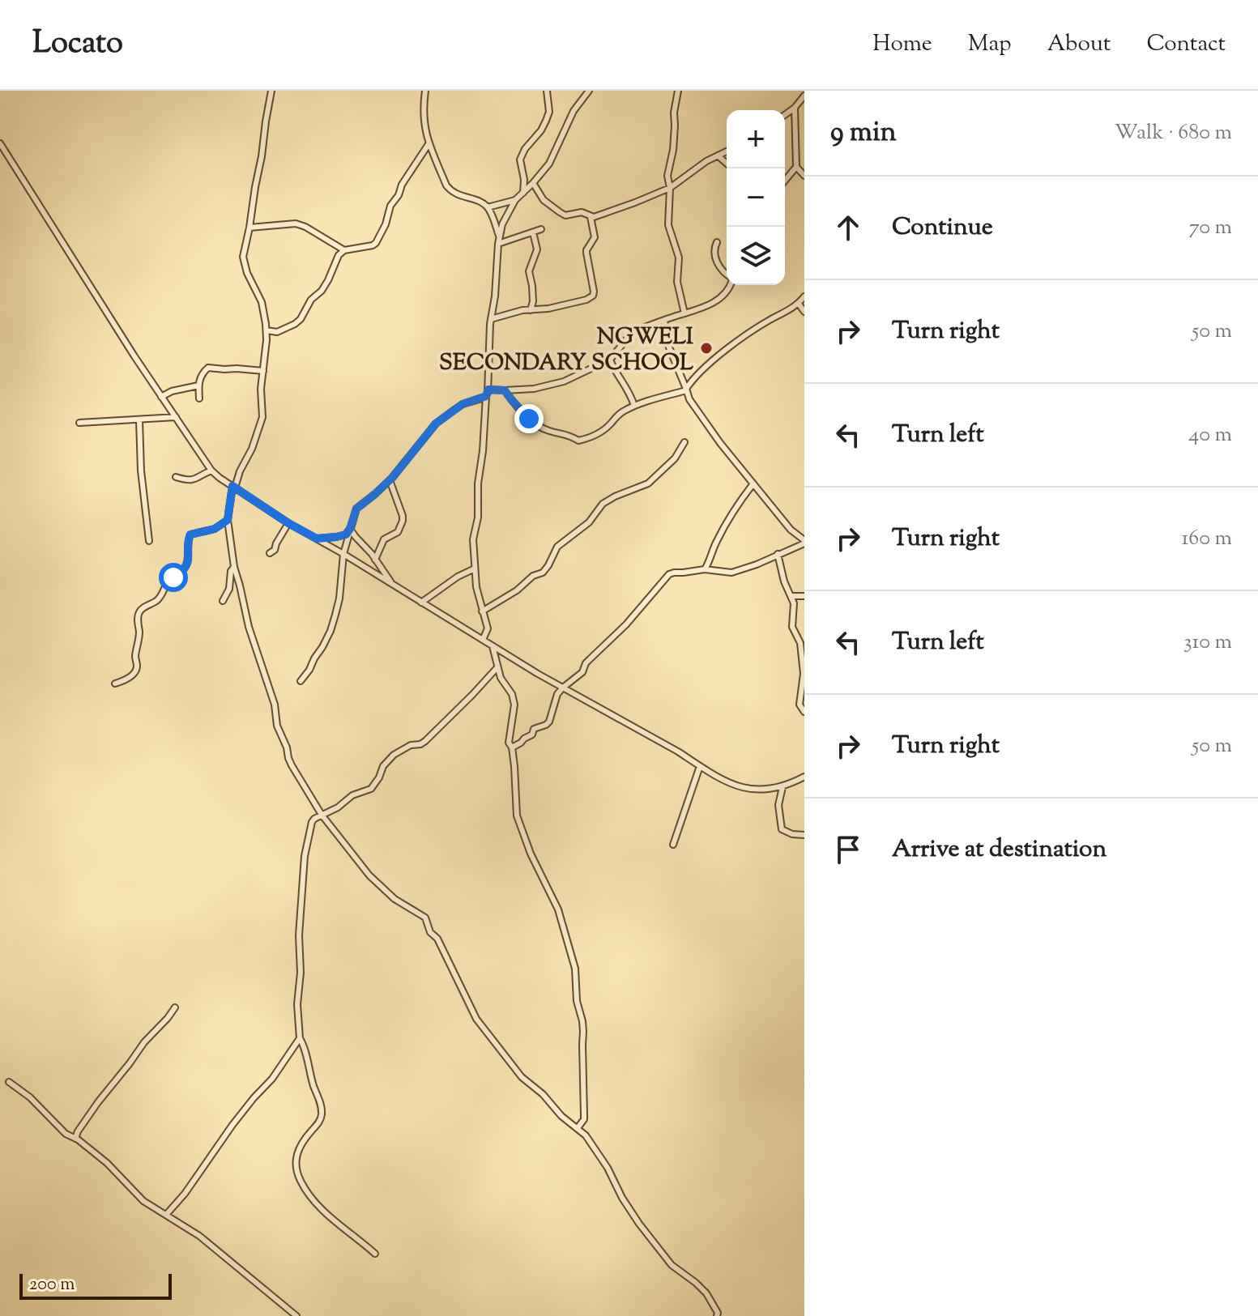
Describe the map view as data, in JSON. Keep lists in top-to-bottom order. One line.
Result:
{"places":["NGWELI SECONDARY SCHOOL"],"scale_bar":"200 m","page":{"header":"Locato","nav":["Home","Map","About","Contact"],"heading":["9 min","Walk · 680 m"],"map_buttons":["+","−"],"list":[["Continue","70 m"],["Turn right","50 m"],["Turn left","40 m"],["Turn right","160 m"],["Turn left","310 m"],["Turn right","50 m"],"Arrive at destination"],"scale":"200 m"}}
